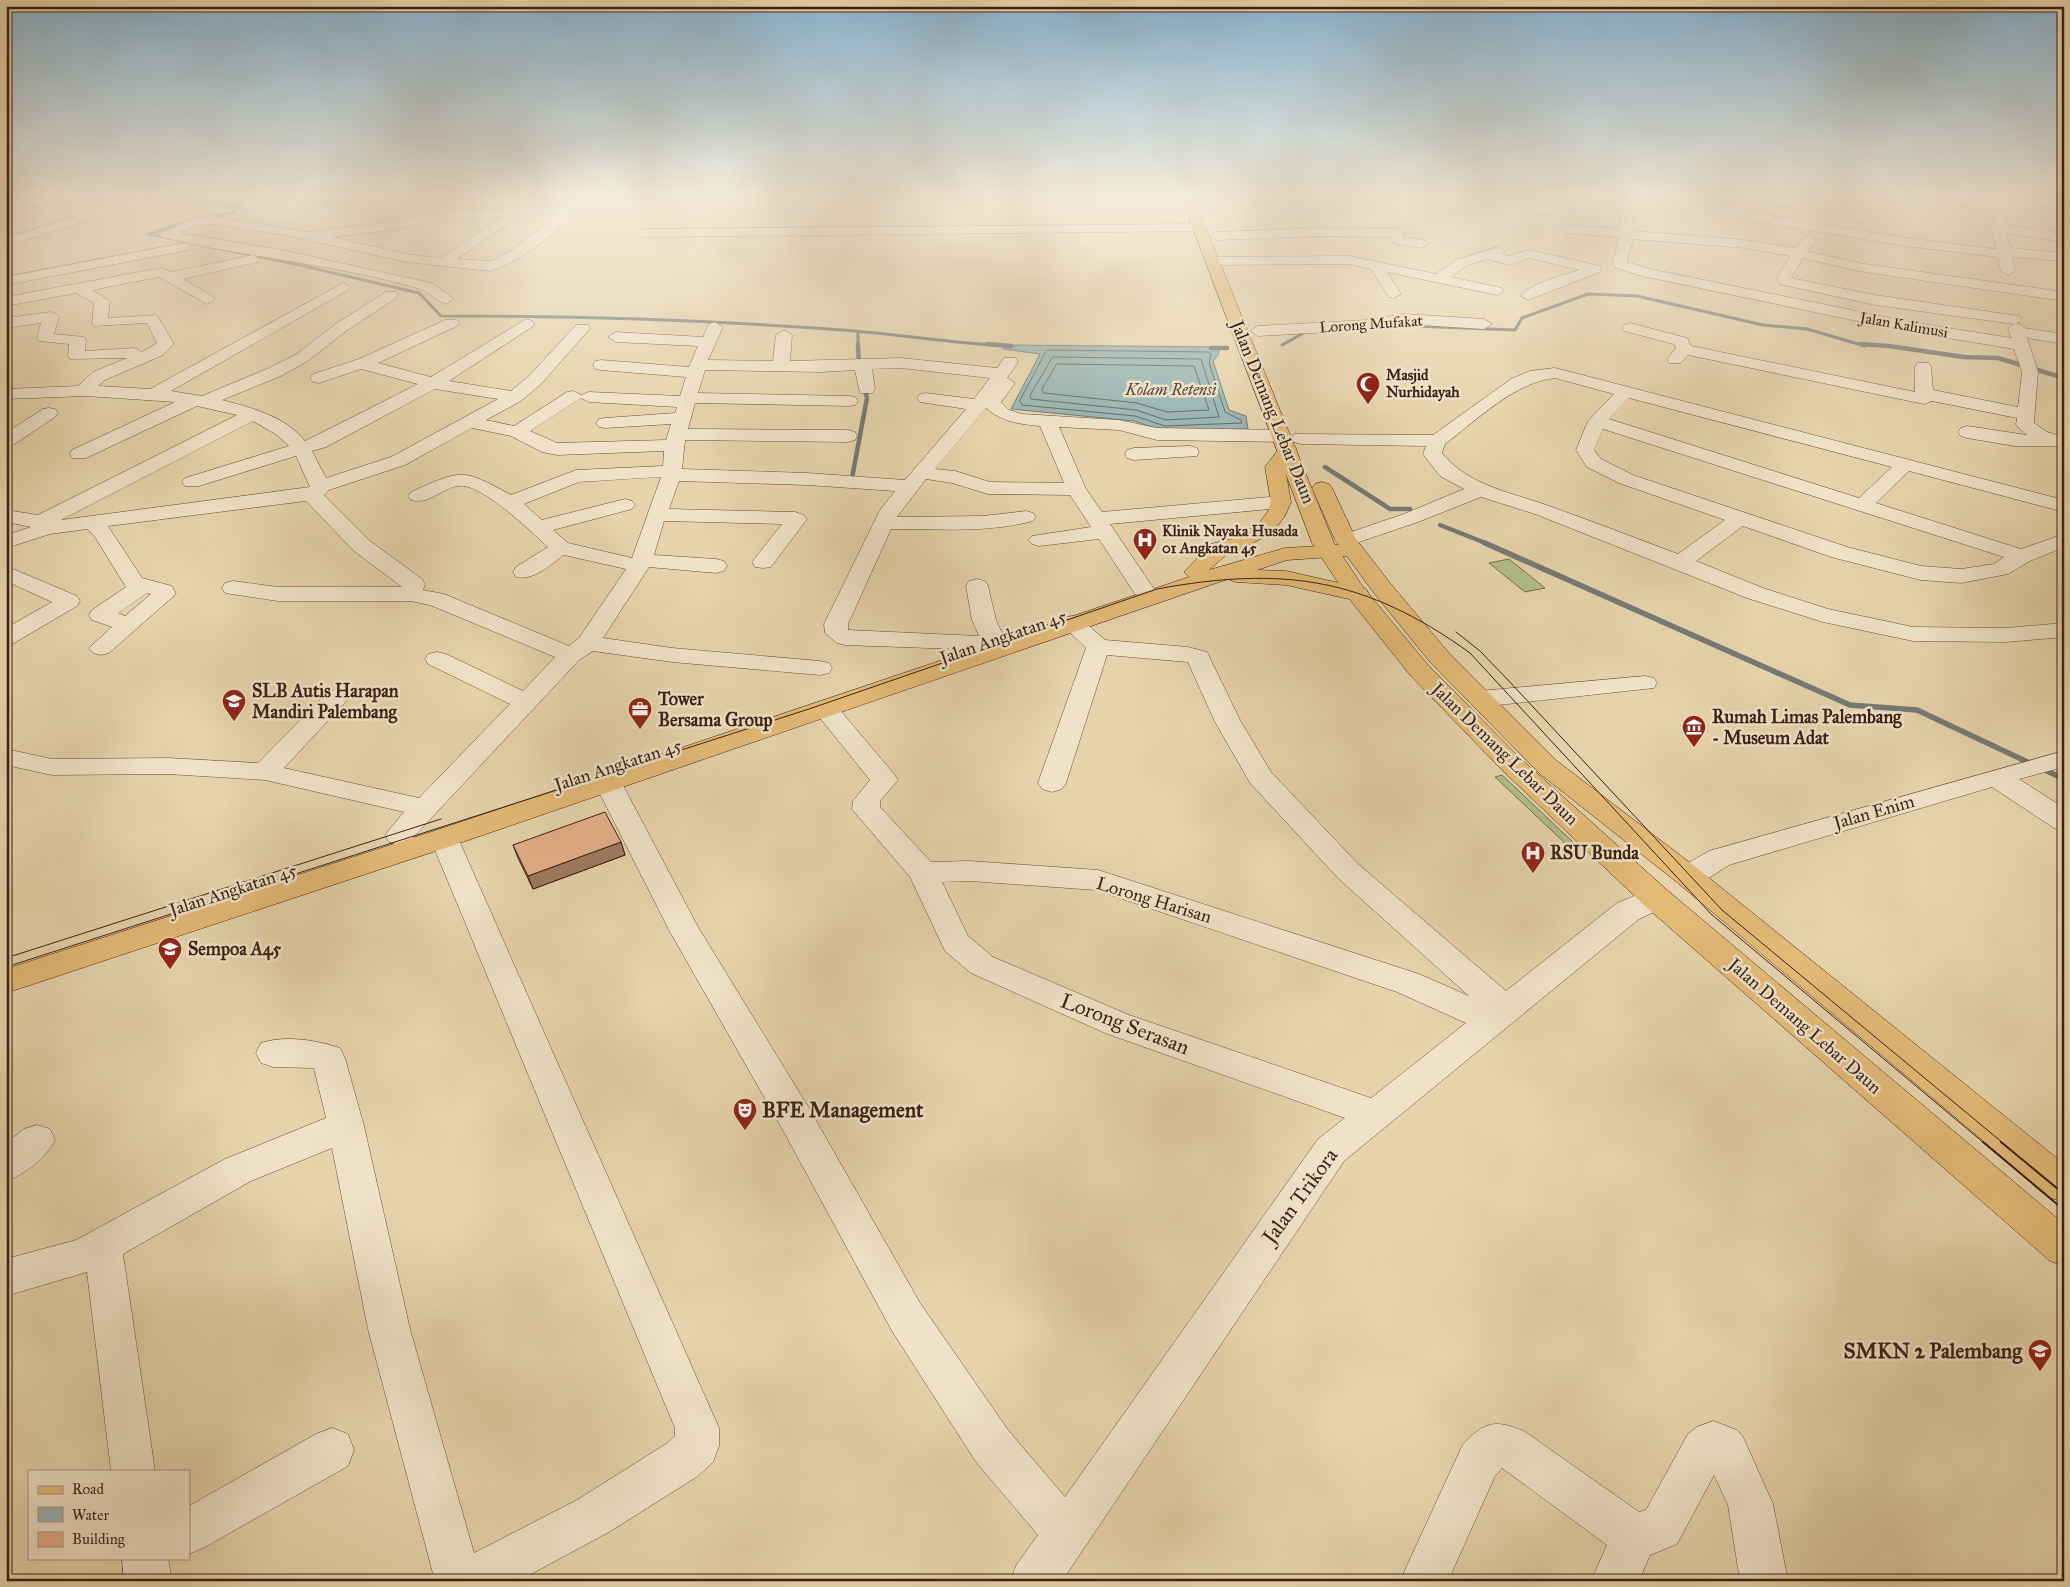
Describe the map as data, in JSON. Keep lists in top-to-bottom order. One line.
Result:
{"streets":{"main road":["Jalan Demang Lebar Daun","Jalan Angkatan 45"],"street":["Lorong Mufakat","Jalan Kalimusi","Jalan Enim","Lorong Harisan","Lorong Serasan","Jalan Trikora"]},"crossings":[["Lorong Mufakat","Jalan Demang Lebar Daun"],["Jalan Demang Lebar Daun","Jalan Angkatan 45"],["Jalan Demang Lebar Daun","Jalan Enim"],["Jalan Demang Lebar Daun","Jalan Trikora"],["Lorong Harisan","Lorong Serasan"],["Lorong Harisan","Jalan Trikora"],["Lorong Serasan","Jalan Trikora"]],"water":["Kolam Retensi"],"places":{"mosque":["Masjid Nurhidayah"],"hospital":["Klinik Nayaka Husada 01 Angkatan 45","RSU Bunda"],"school or university":["SLB Autis Harapan Mandiri Palembang","Sempoa A45","SMKN 2 Palembang"],"office":["Tower Bersama Group"],"museum":["Rumah Limas Palembang - Museum Adat"],"theatre":["BFE Management"]},"legend":["Road","Water","Building"]}
